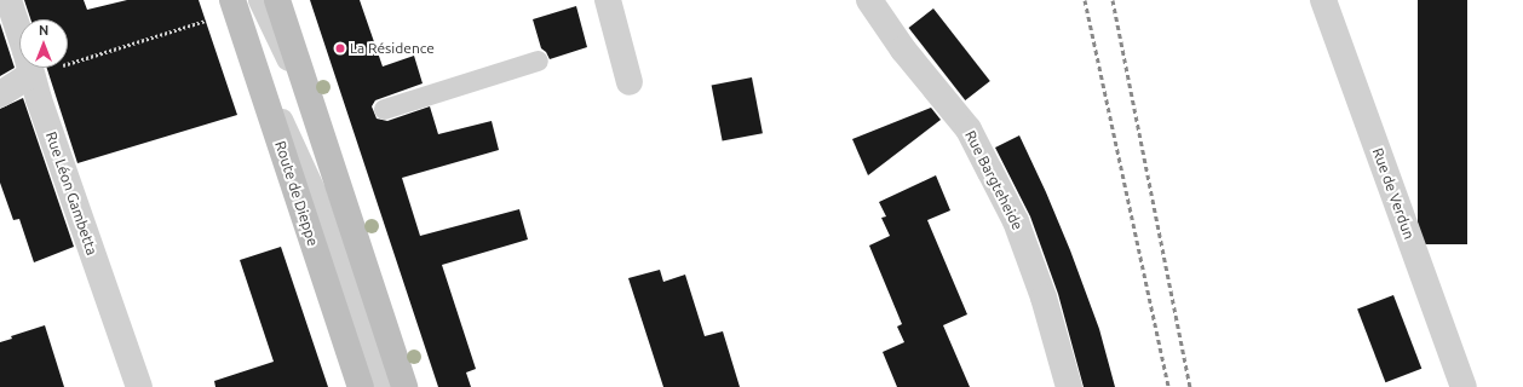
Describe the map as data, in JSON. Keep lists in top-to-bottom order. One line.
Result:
{"streets":{"main road":["Route de Dieppe"],"street":["Rue Bargteheide","Rue Léon Gambetta","Rue de Verdun"]},"places":["La Résidence"],"north":"top"}
